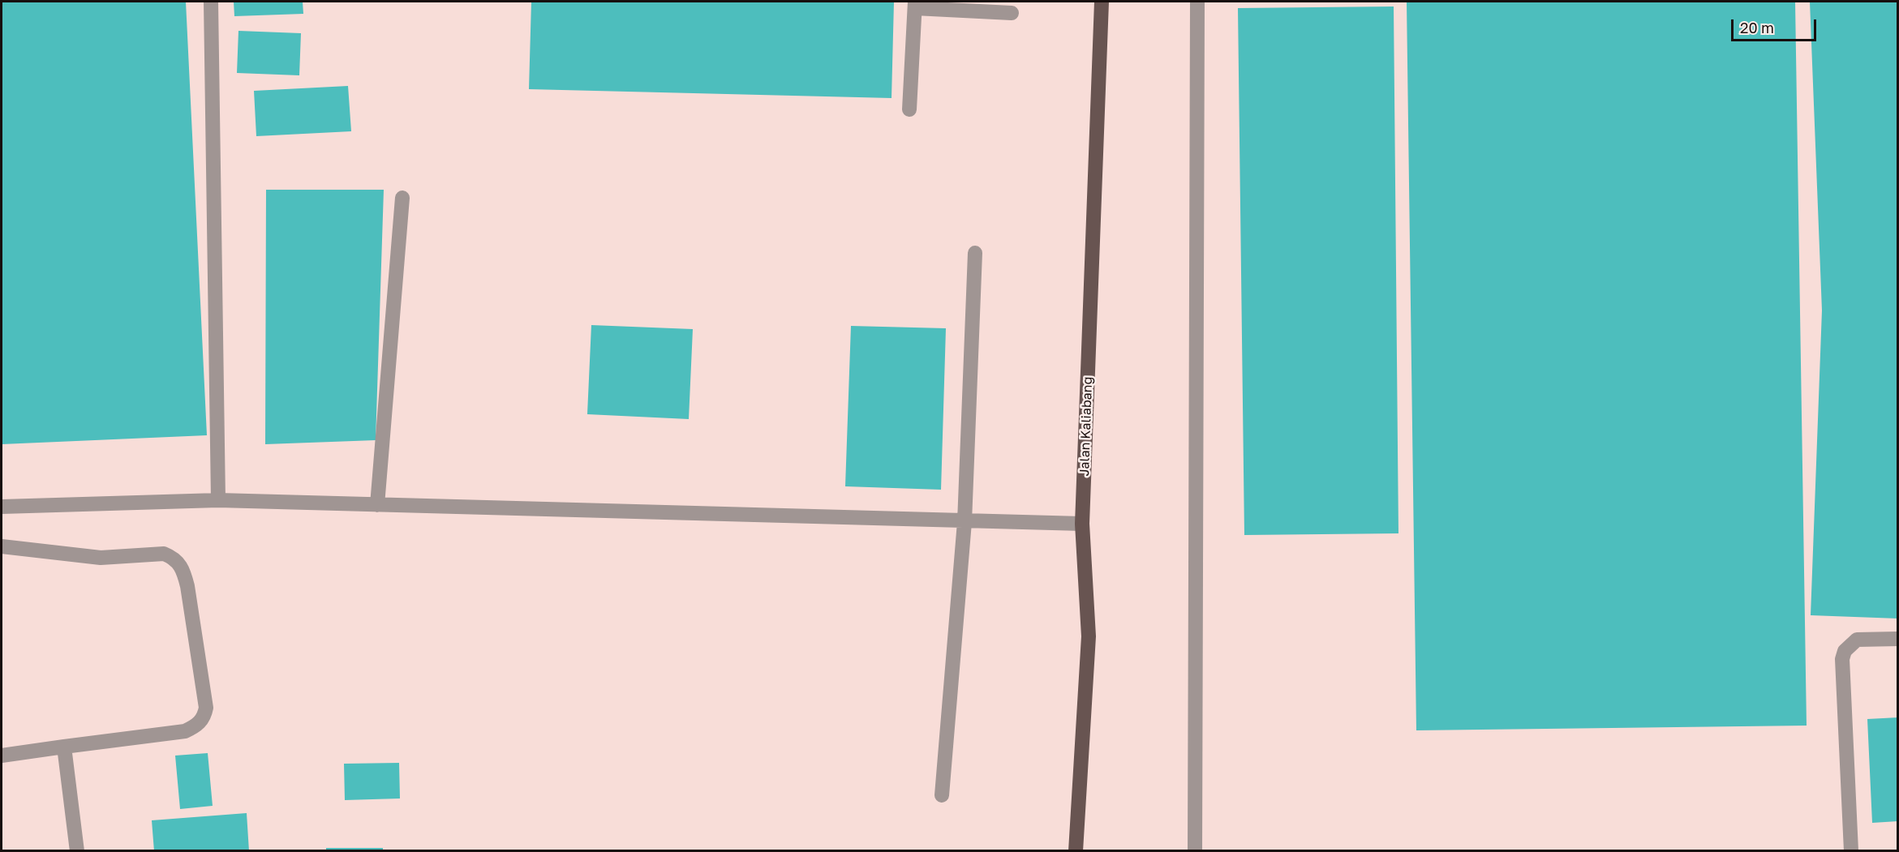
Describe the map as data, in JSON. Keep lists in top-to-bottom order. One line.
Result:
{"streets":{"main road":["Jalan Kaliabang"]},"scale_bar":"20 m"}
